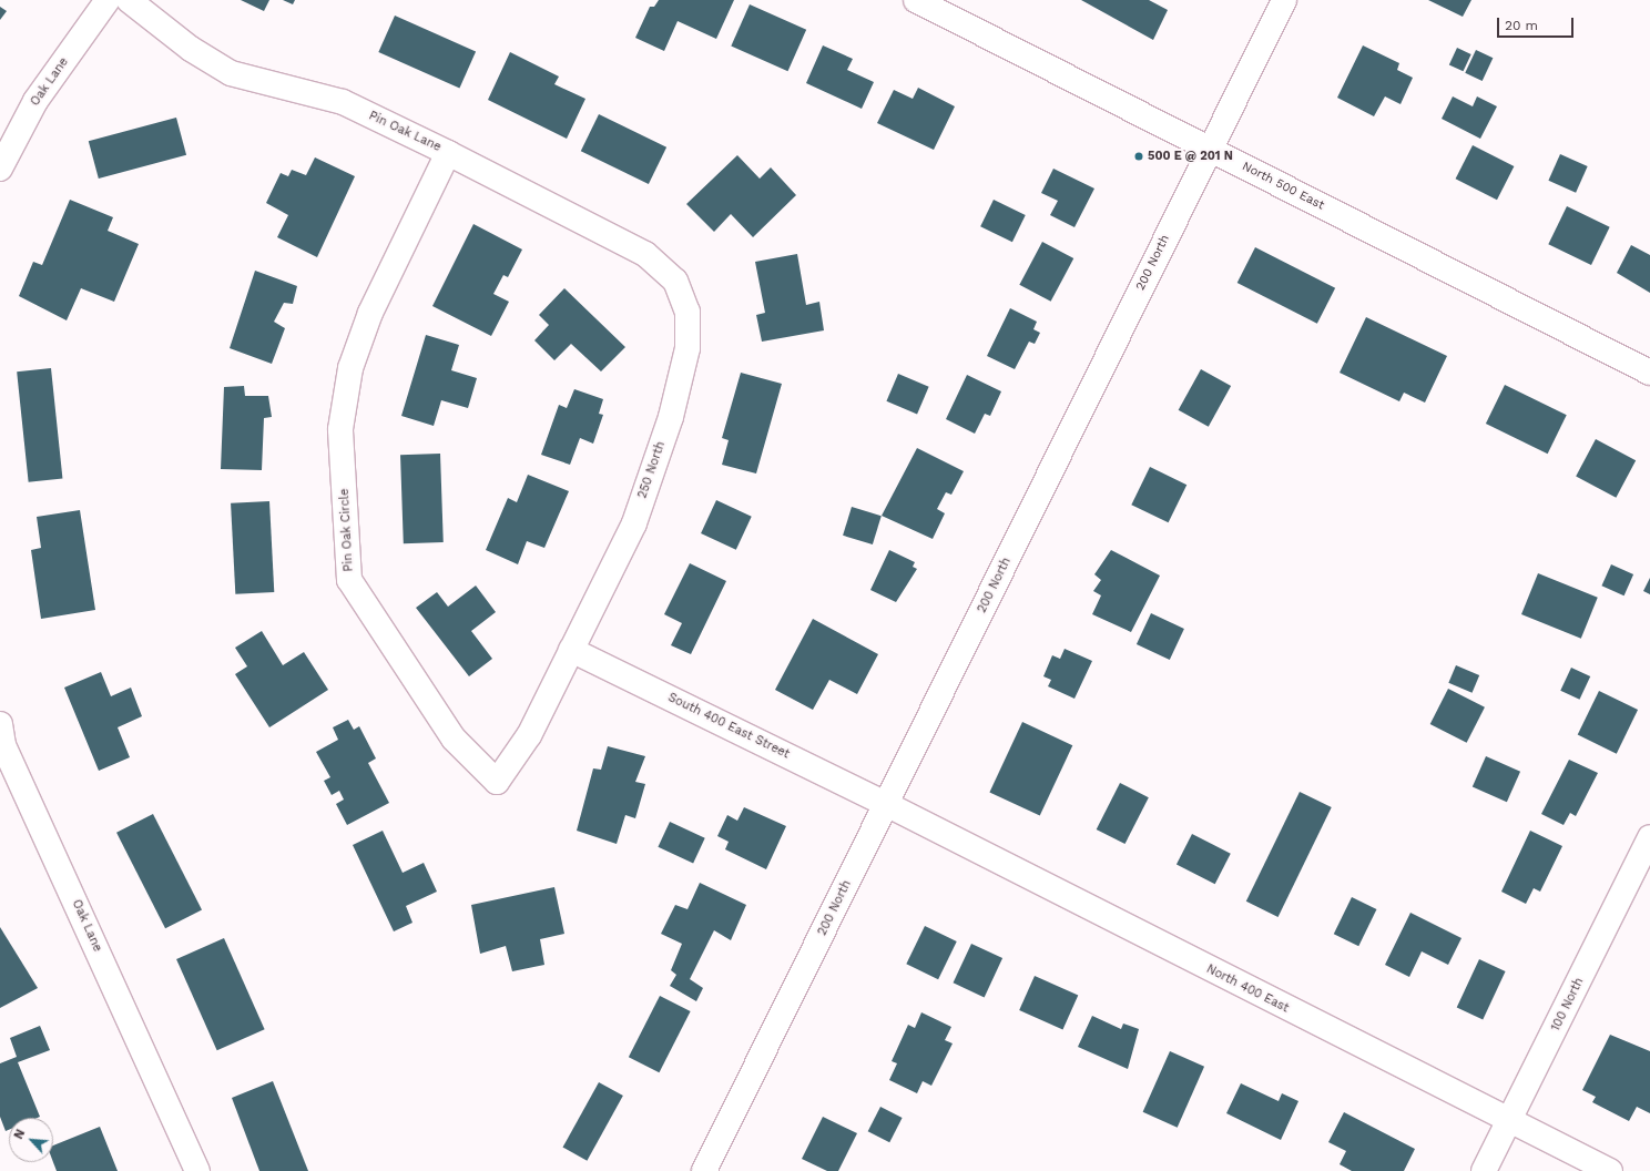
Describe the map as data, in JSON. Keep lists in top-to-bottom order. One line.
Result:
{"streets":{"street":["Oak Lane","Pin Oak Lane","North 500 East","200 North","250 North","Pin Oak Circle","South 400 East Street","North 400 East","100 North"]},"crossings":[["Pin Oak Lane","250 North"],["Pin Oak Lane","Pin Oak Circle"],["North 500 East","200 North"],["200 North","South 400 East Street"],["200 North","North 400 East"],["250 North","Pin Oak Circle"],["250 North","South 400 East Street"],["Pin Oak Circle","South 400 East Street"],["South 400 East Street","North 400 East"],["North 400 East","100 North"]],"places":["500 E @ 201 N"],"scale_bar":"20 m","north":"top left"}
